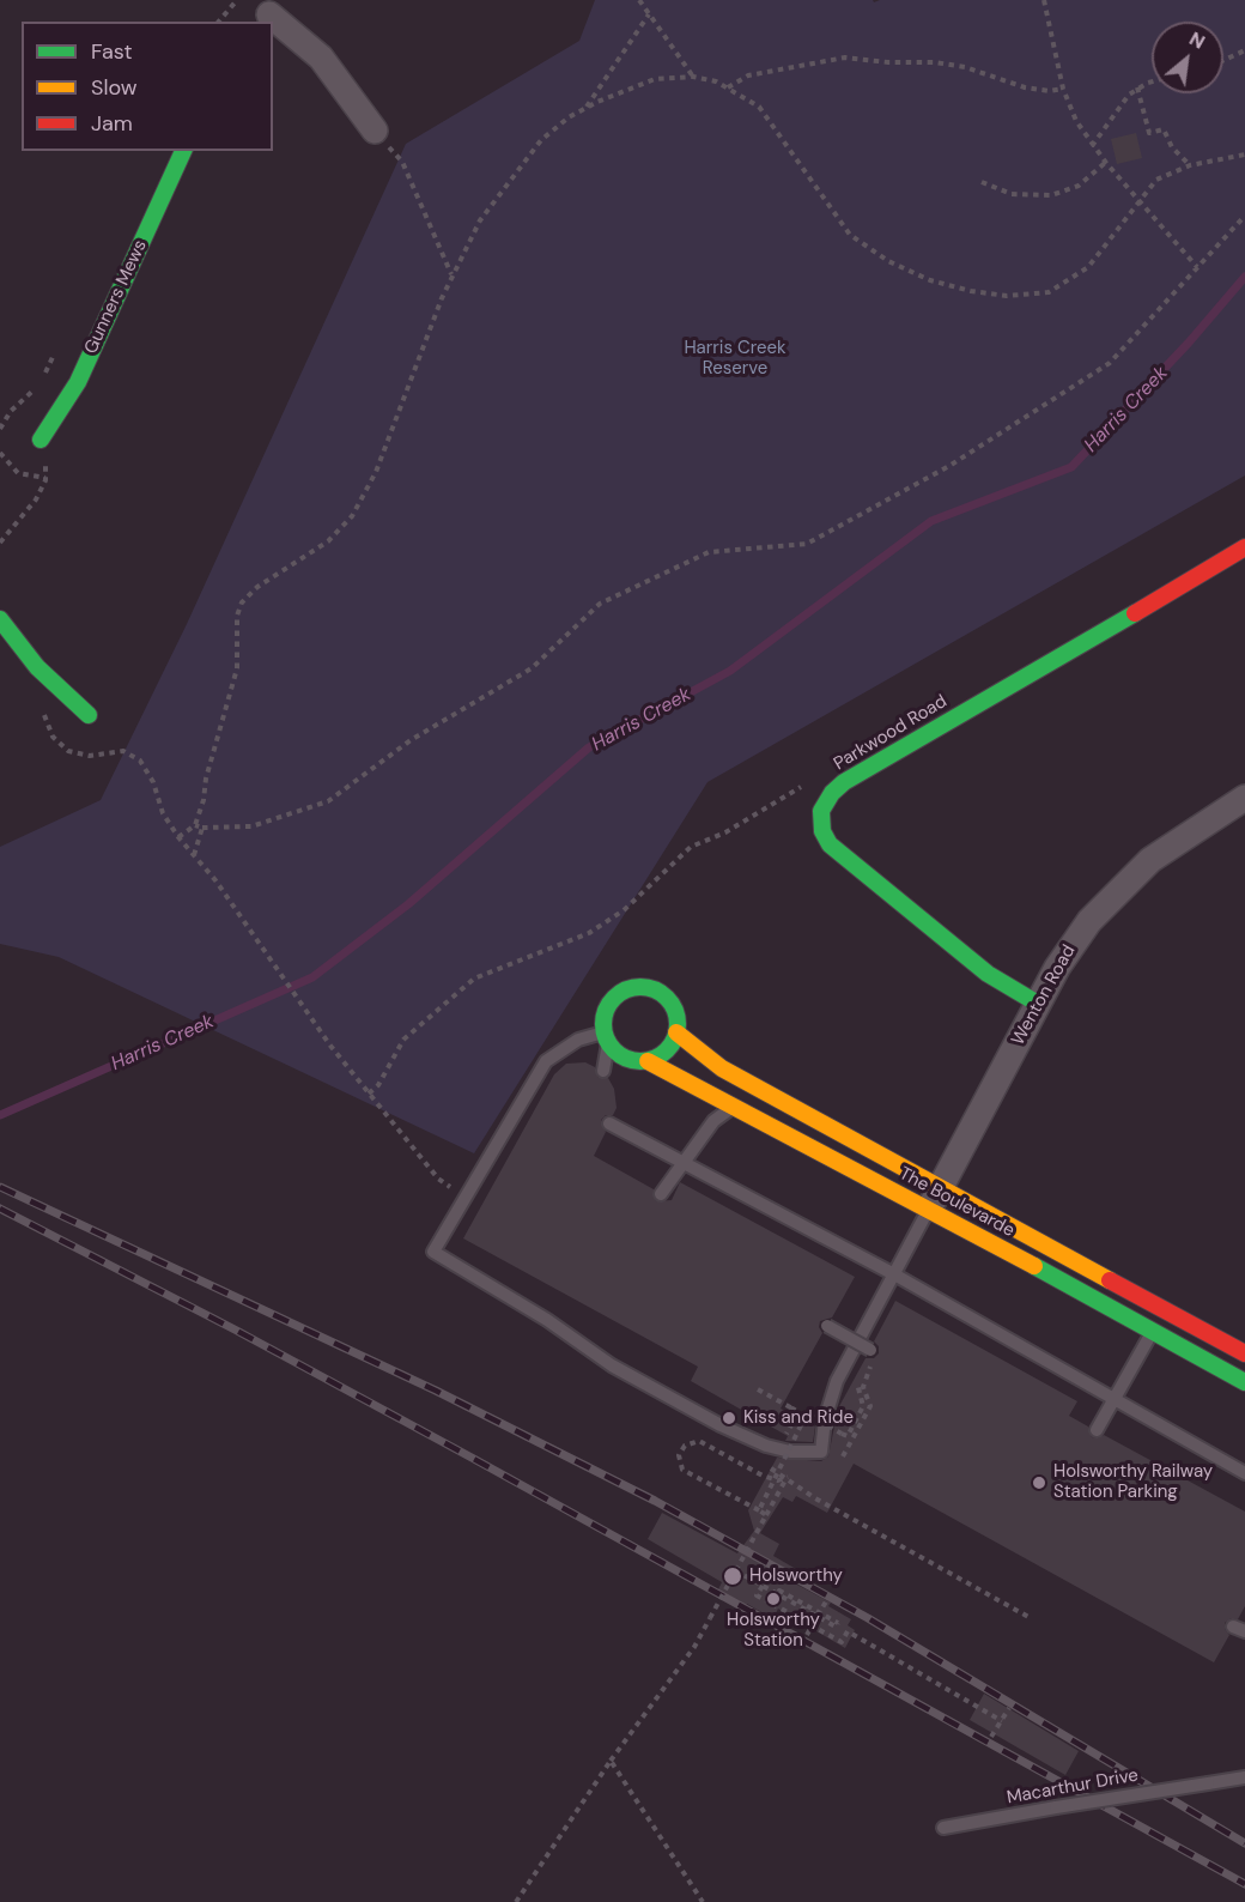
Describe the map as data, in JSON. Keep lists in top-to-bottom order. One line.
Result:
{"streets":{"street":["Gunners Mews","Parkwood Road","Wenton Road","The Boulevarde"],"lane":["Macarthur Drive"]},"crossings":[["Parkwood Road","Wenton Road"],["Wenton Road","The Boulevarde"]],"water":["Harris Creek"],"parks":["Harris Creek Reserve"],"places":["Kiss and Ride","Holsworthy Railway Station Parking","Holsworthy","Holsworthy Station"],"legend":["Fast","Slow","Jam"],"north":"top right"}
